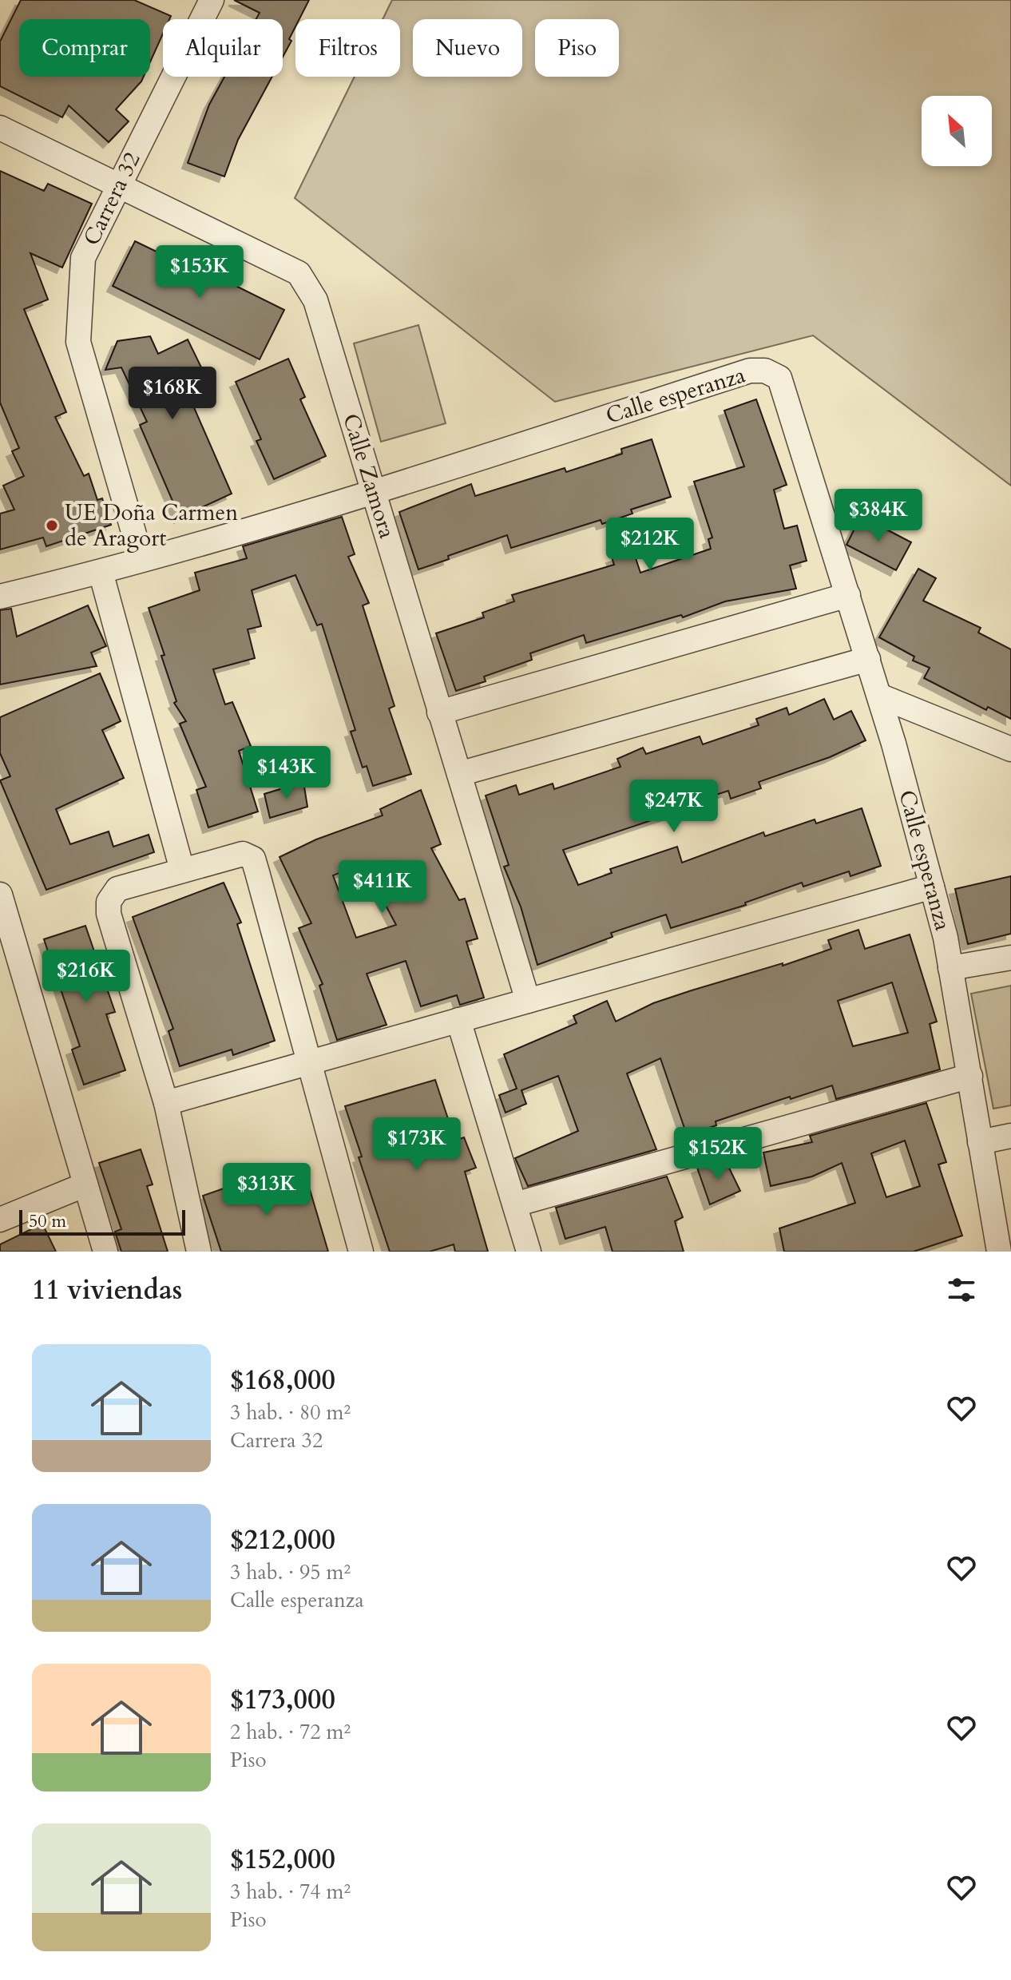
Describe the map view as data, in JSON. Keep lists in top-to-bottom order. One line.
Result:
{"streets":{"street":["Carrera 32","Calle esperanza","Calle Zamora"]},"crossings":[["Carrera 32","Calle esperanza"],["Carrera 32","Calle Zamora"],["Calle esperanza","Calle Zamora"]],"places":["UE Doña Carmen de Aragort"],"scale_bar":"50 m","north":"top left","page":{"chip":["Comprar","Alquilar","Filtros","Nuevo","Piso"],"price":["$153K","$168K","$384K","$212K","$143K","$247K","$411K","$216K","$173K","$152K","$313K"],"scale":"50 m","heading":"11 viviendas","list":[{"name":"$168,000","note":"3 hab. · 80 m² · Carrera 32"},{"name":"$212,000","note":"3 hab. · 95 m² · Calle esperanza"},{"name":"$173,000","note":"2 hab. · 72 m² · Piso"},{"name":"$152,000","note":"3 hab. · 74 m² · Piso"}]}}
